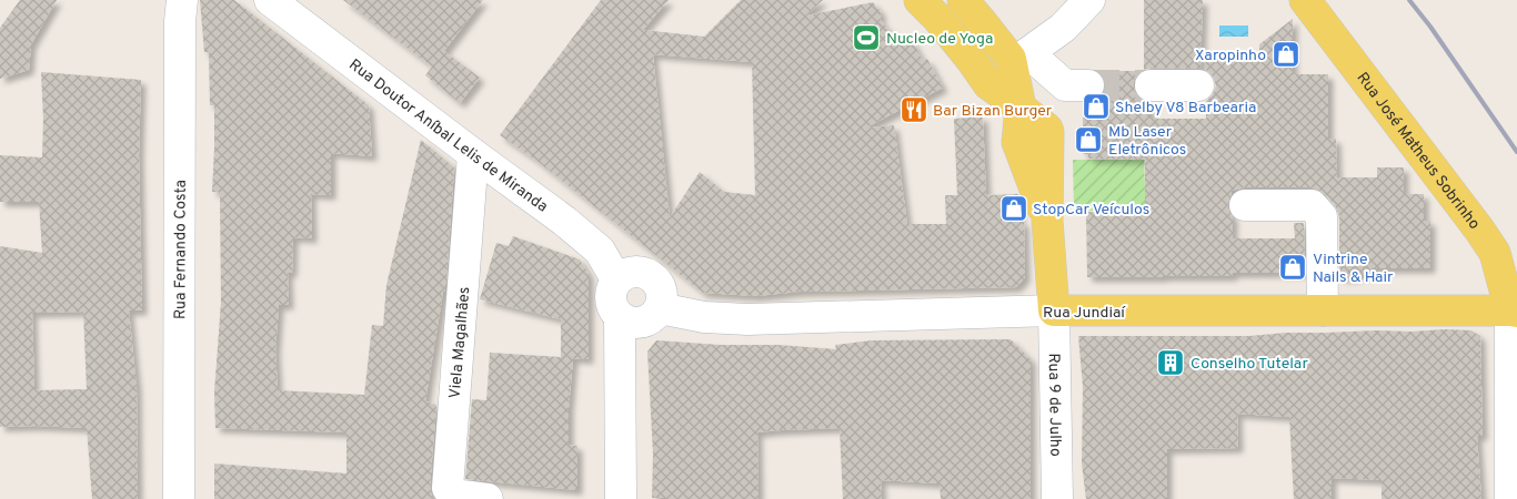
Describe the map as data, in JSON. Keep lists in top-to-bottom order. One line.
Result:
{"streets":{"main road":["Rua José Matheus Sobrinho","Rua Jundiaí"],"street":["Rua Doutor Aníbal Lelis de Miranda","Rua Fernando Costa","Viela Magalhães","Rua 9 de Julho"]},"crossings":[["Rua Doutor Aníbal Lelis de Miranda","Rua Jundiaí"],["Rua Doutor Aníbal Lelis de Miranda","Viela Magalhães"],["Rua José Matheus Sobrinho","Rua Jundiaí"],["Rua Jundiaí","Rua 9 de Julho"]],"places":{"sports":["Nucleo de Yoga"],"shop":["Xaropinho","Shelby V8 Barbearia","Mb Laser Eletrônicos","StopCar Veículos","Vintrine Nails & Hair"],"restaurant":["Bar Bizan Burger"],"building":["Conselho Tutelar"]}}
